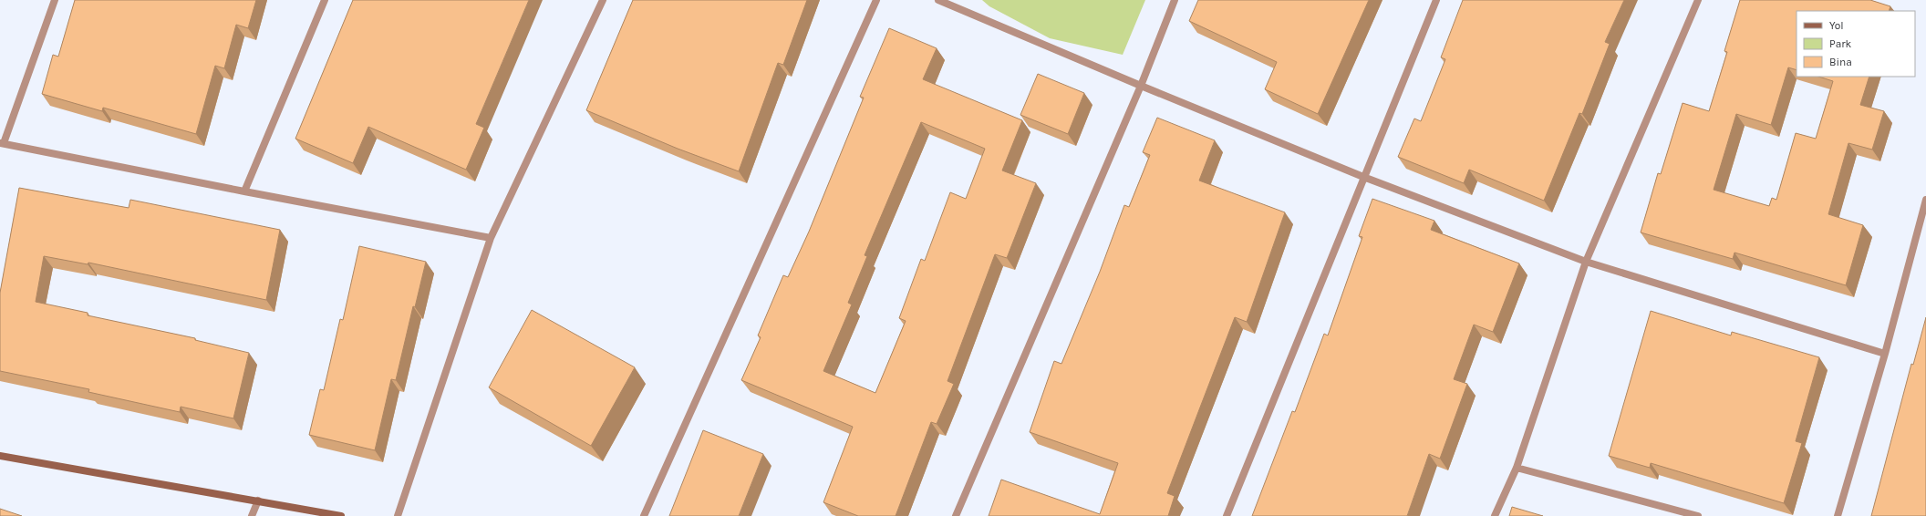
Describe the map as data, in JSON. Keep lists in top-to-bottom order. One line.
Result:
{"legend":["Yol","Park","Bina"]}
